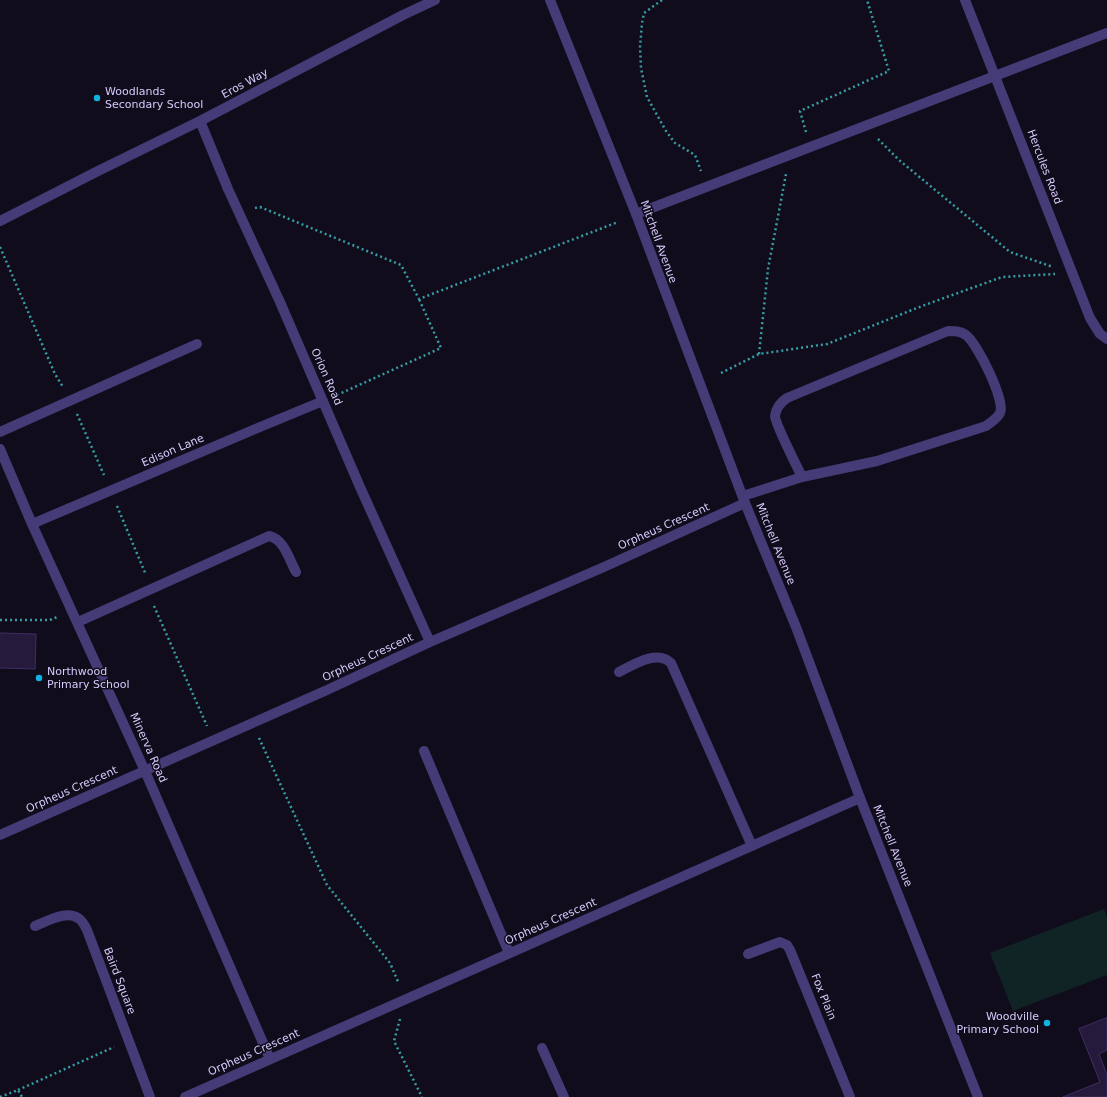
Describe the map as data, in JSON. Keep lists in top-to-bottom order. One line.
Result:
{"streets":{"street":["Eros Way","Hercules Road","Mitchell Avenue","Orion Road","Edison Lane","Orpheus Crescent","Minerva Road","Baird Square","Fox Plain"]},"crossings":[["Eros Way","Orion Road"],["Mitchell Avenue","Orpheus Crescent"],["Orion Road","Edison Lane"],["Orion Road","Orpheus Crescent"],["Edison Lane","Minerva Road"],["Orpheus Crescent","Minerva Road"]],"places":["Woodlands Secondary School","Northwood Primary School","Woodville Primary School"]}
